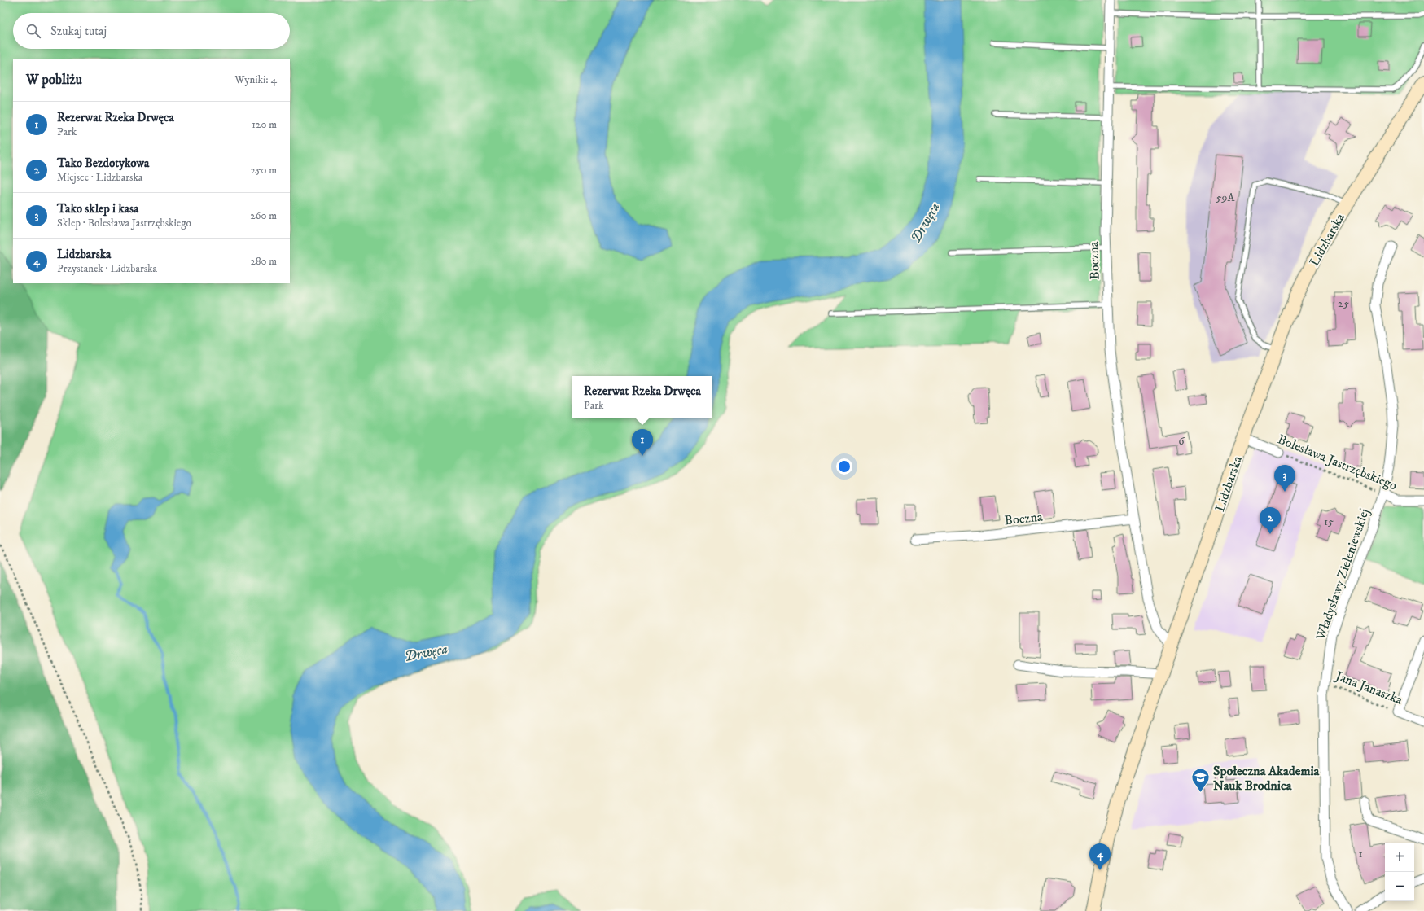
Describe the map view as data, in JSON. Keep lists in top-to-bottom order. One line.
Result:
{"streets":{"main road":["Lidzbarska"],"street":["Boczna","Bolesława Jastrzębskiego","Władysławy Zieleniewskiej","Jana Janaszka"]},"crossings":[["Lidzbarska","Boczna"],["Lidzbarska","Bolesława Jastrzębskiego"],["Bolesława Jastrzębskiego","Władysławy Zieleniewskiej"],["Władysławy Zieleniewskiej","Jana Janaszka"]],"water":["Drwęca"],"places":{"school or university":["Społeczna Akademia Nauk Brodnica"]},"house_numbers":["59A","25","6","15","1"],"page":{"search":"Szukaj tutaj","heading":["W pobliżu","Wyniki: 4"],"list":[{"mark":"1","name":"Rezerwat Rzeka Drwęca","note":"Park","value":"120 m"},{"mark":"2","name":"Tako Bezdotykowa","note":"Miejsce · Lidzbarska","value":"250 m"},{"mark":"3","name":"Tako sklep i kasa","note":"Sklep · Bolesława Jastrzębskiego","value":"260 m"},{"mark":"4","name":"Lidzbarska","note":"Przystanek · Lidzbarska","value":"280 m"}],"popup":["Rezerwat Rzeka Drwęca","Park"],"pins":["1","3","2","4"],"map_buttons":["+","−"]}}
